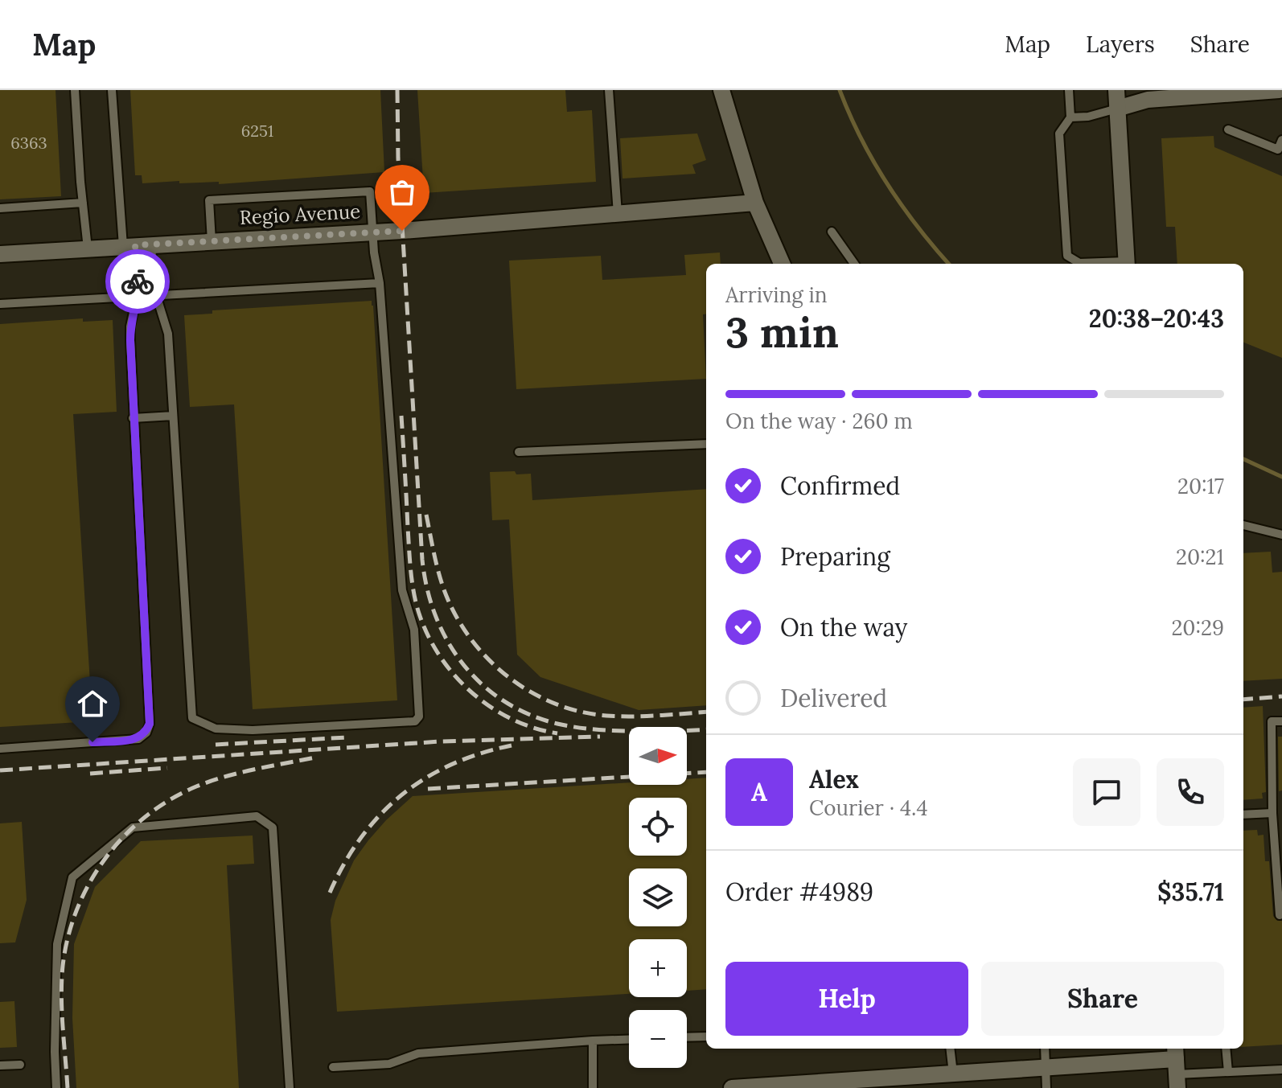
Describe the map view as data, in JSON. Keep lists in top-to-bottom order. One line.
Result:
{"streets":{"street":["Regio Avenue"]},"house_numbers":["6251","6363"],"north":"right","page":{"header":"Map","nav":["Map","Layers","Share"],"heading":["3 min","Arriving in","20:38–20:43"],"panel":["Alex","Courier · 4.4","Order #4989","$35.71"],"bar":"On the way · 260 m","list":[["Confirmed","20:17"],["Preparing","20:21"],["On the way","20:29"],"Delivered"],"map_buttons":["+","−"],"round":"A","buttons":["Help","Share"]}}
